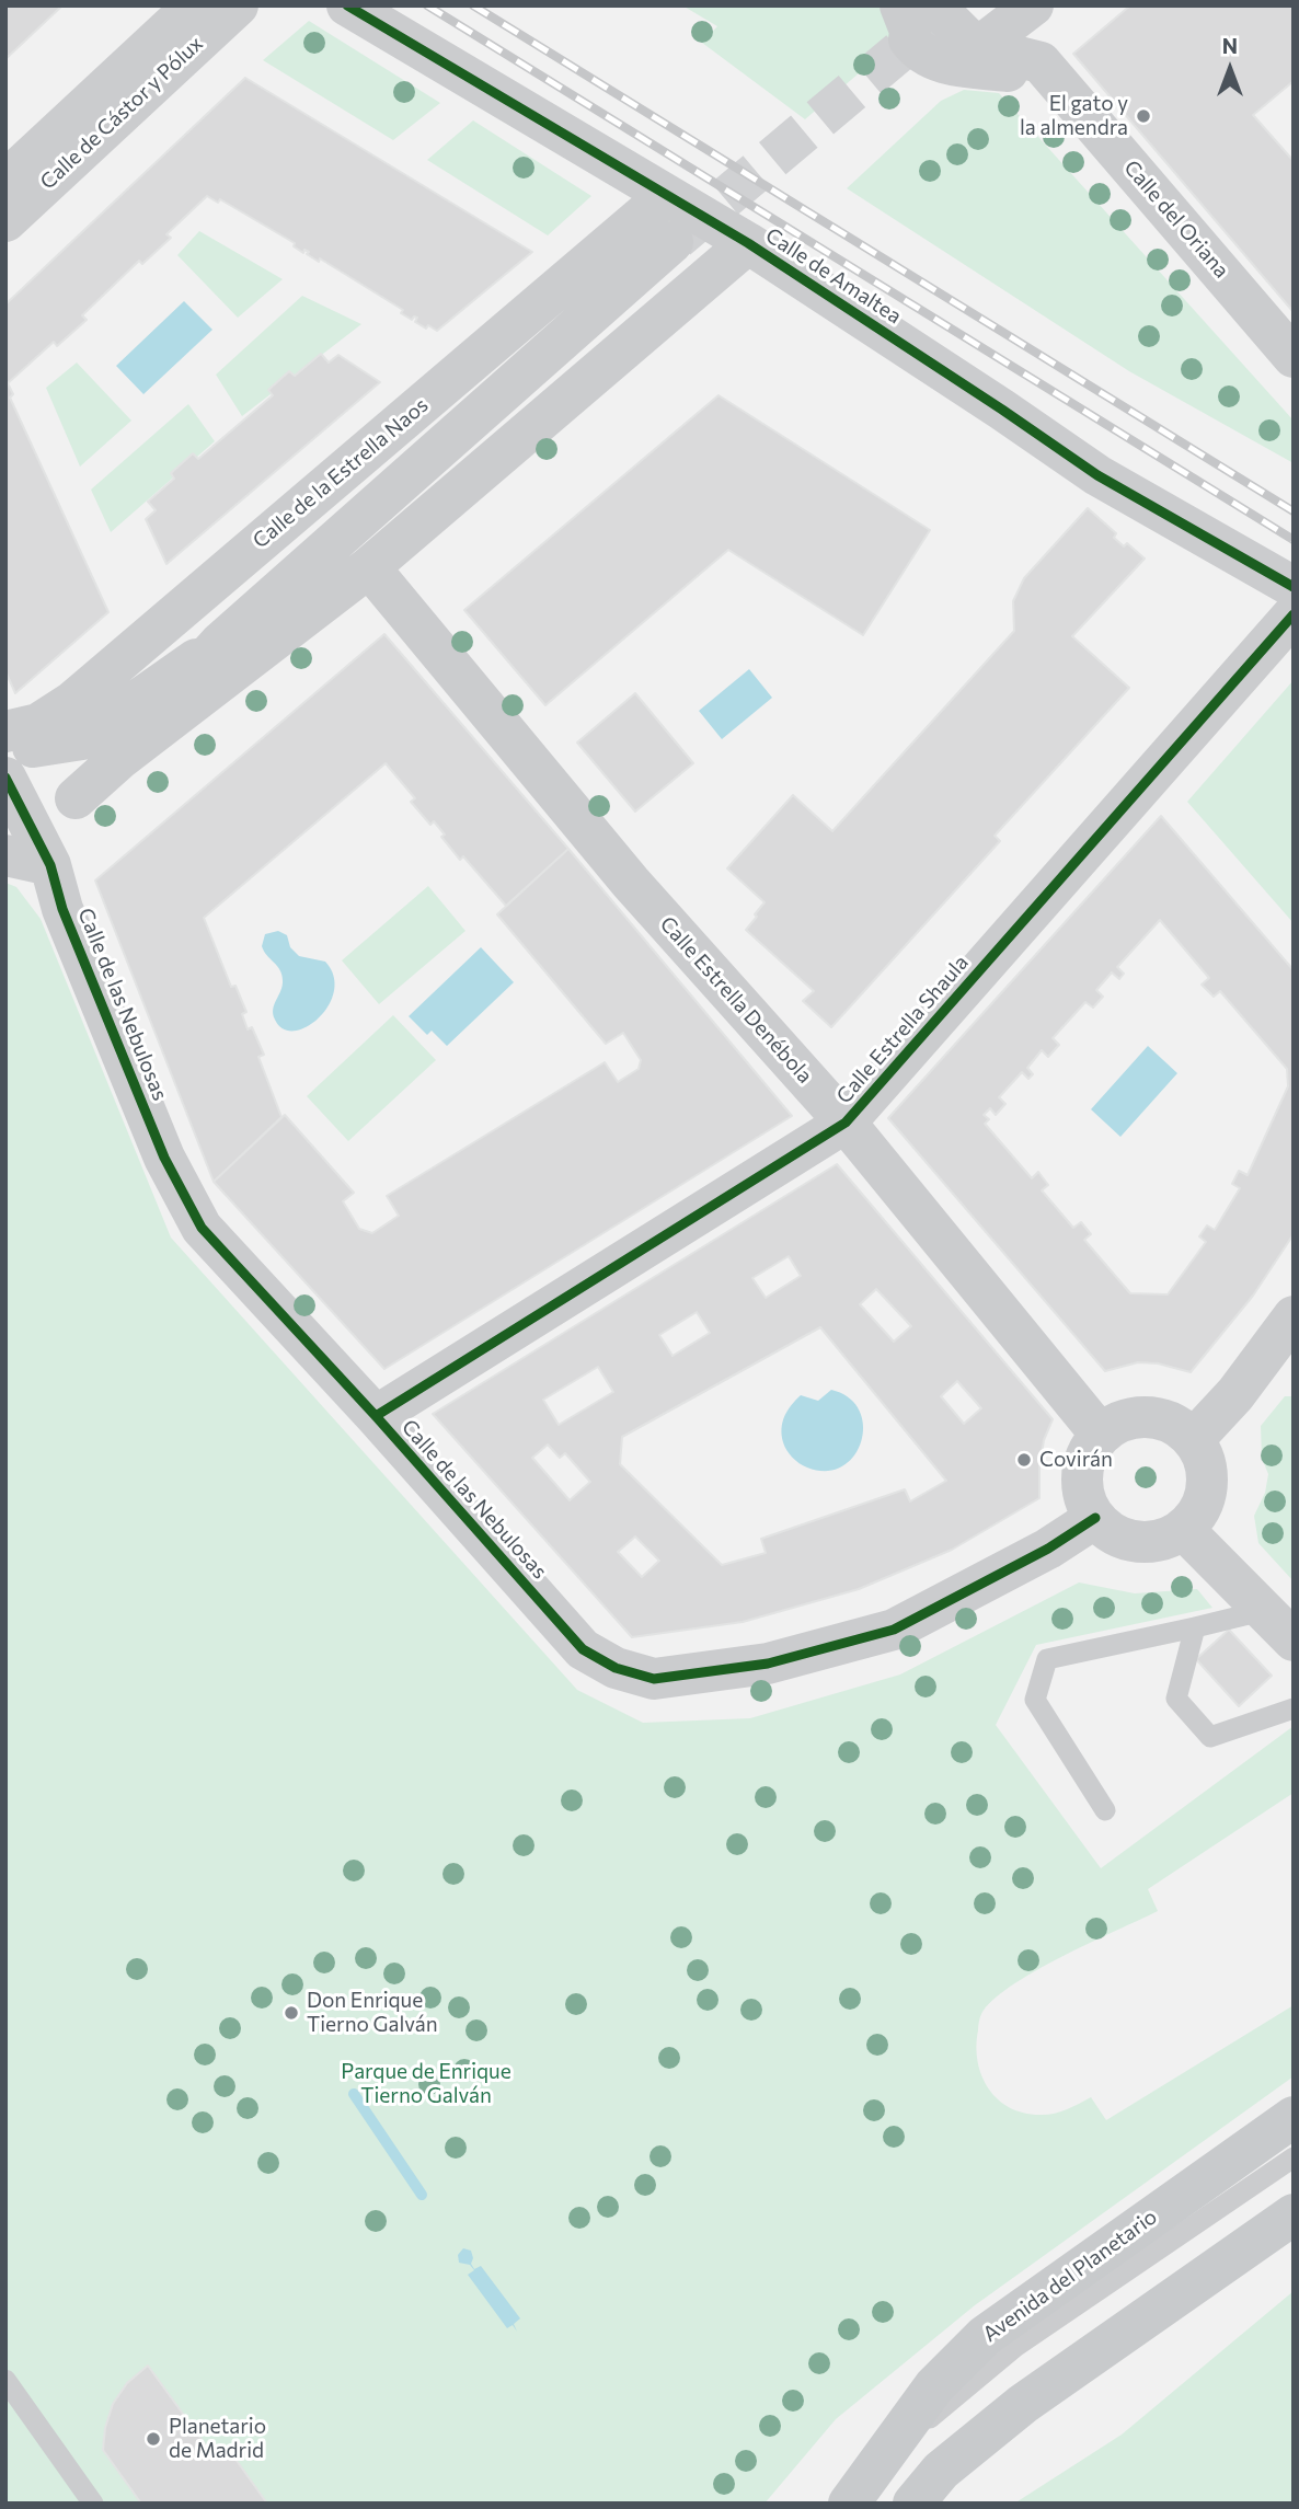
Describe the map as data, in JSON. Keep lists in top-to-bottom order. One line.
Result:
{"streets":{"main road":["Avenida del Planetario"],"street":["Calle de Cástor y Pólux","Calle del Oriana","Calle de Amaltea","Calle de la Estrella Naos","Calle Estrella Denébola","Calle de las Nebulosas","Calle Estrella Shaula"]},"crossings":[["Calle de Amaltea","Calle de la Estrella Naos"],["Calle Estrella Denébola","Calle de las Nebulosas"],["Calle Estrella Denébola","Calle Estrella Shaula"],["Calle de las Nebulosas","Calle Estrella Shaula"]],"parks":["Parque de Enrique Tierno Galván"],"places":["El gato y la almendra","Covirán","Don Enrique Tierno Galván","Planetario de Madrid"],"north":"top"}
